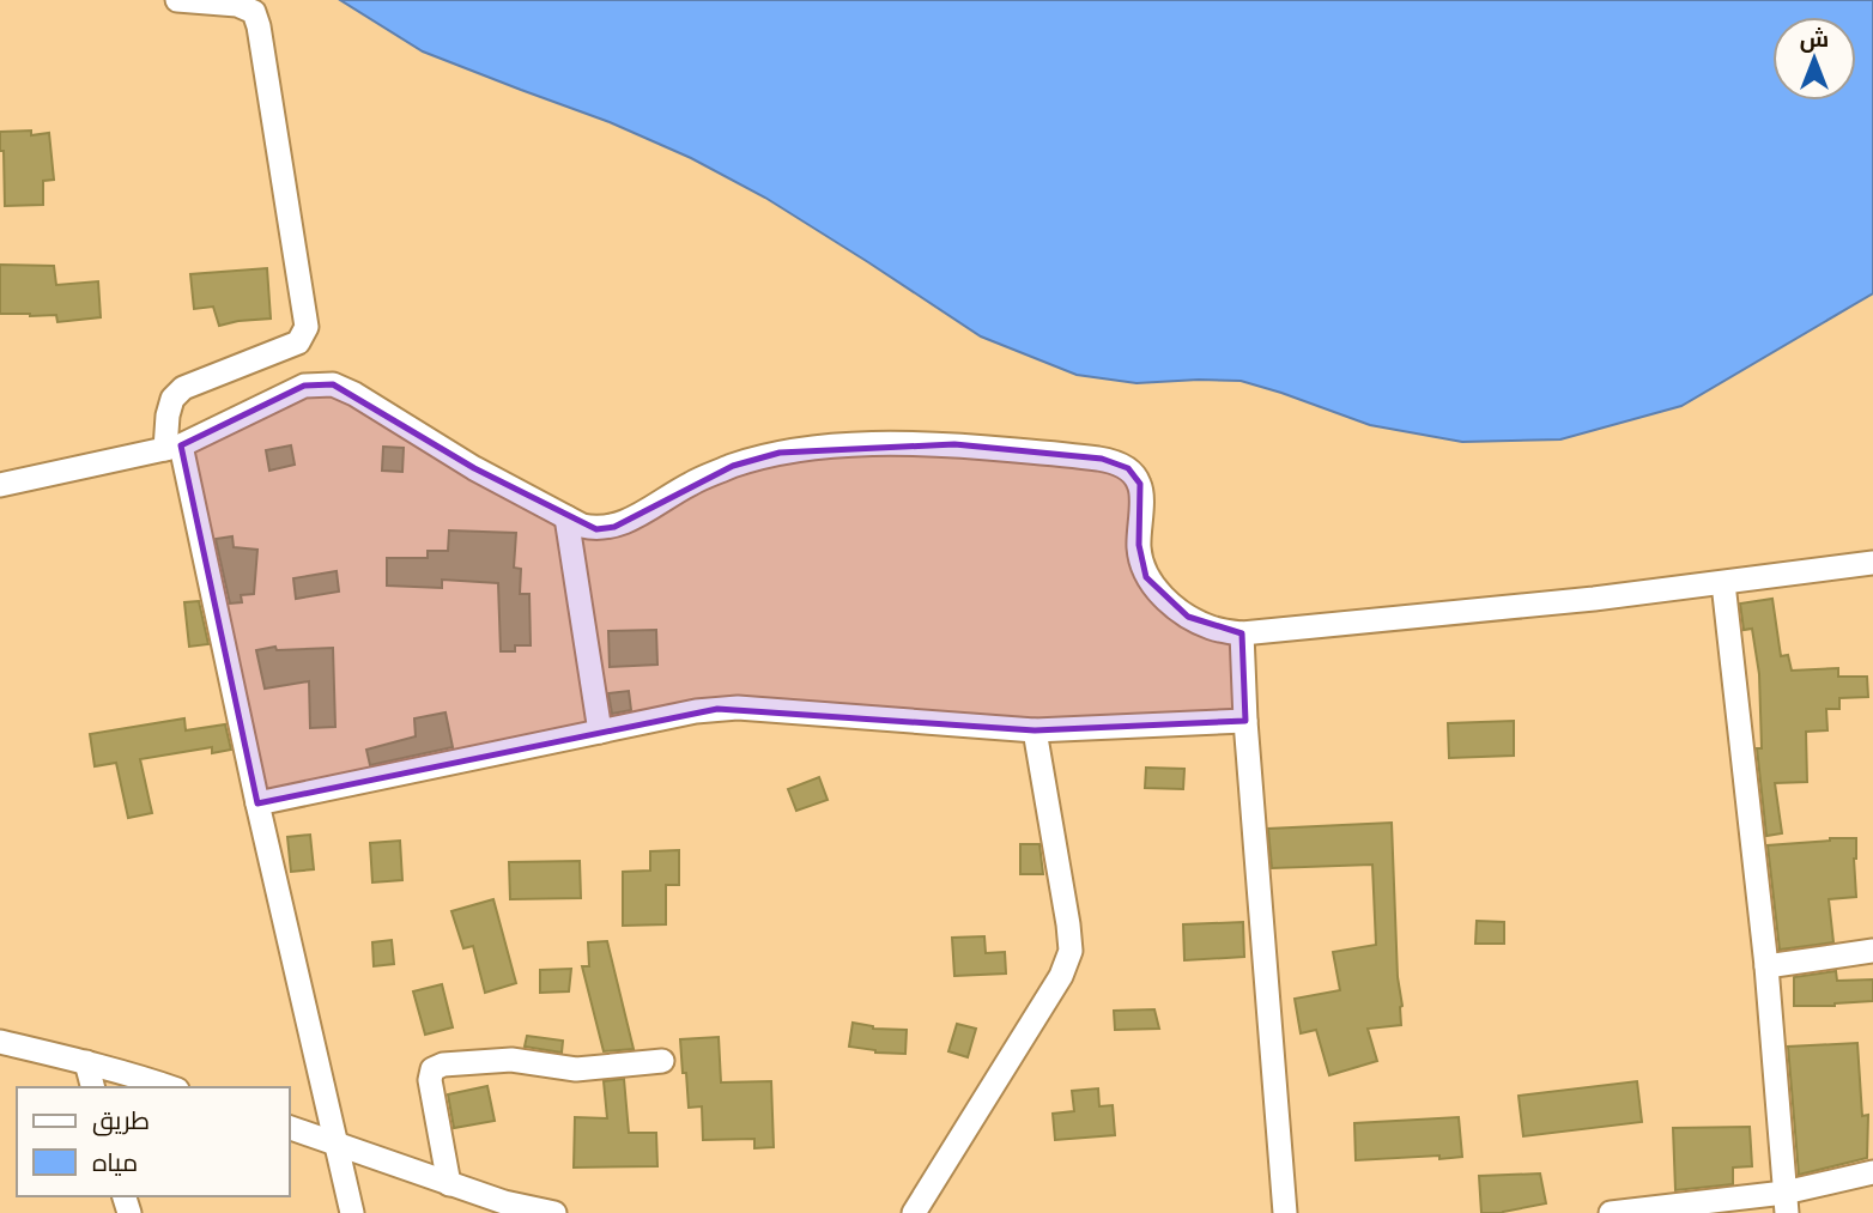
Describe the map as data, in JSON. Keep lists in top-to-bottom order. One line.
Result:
{"legend":["طريق","مياه"],"north":"top"}
